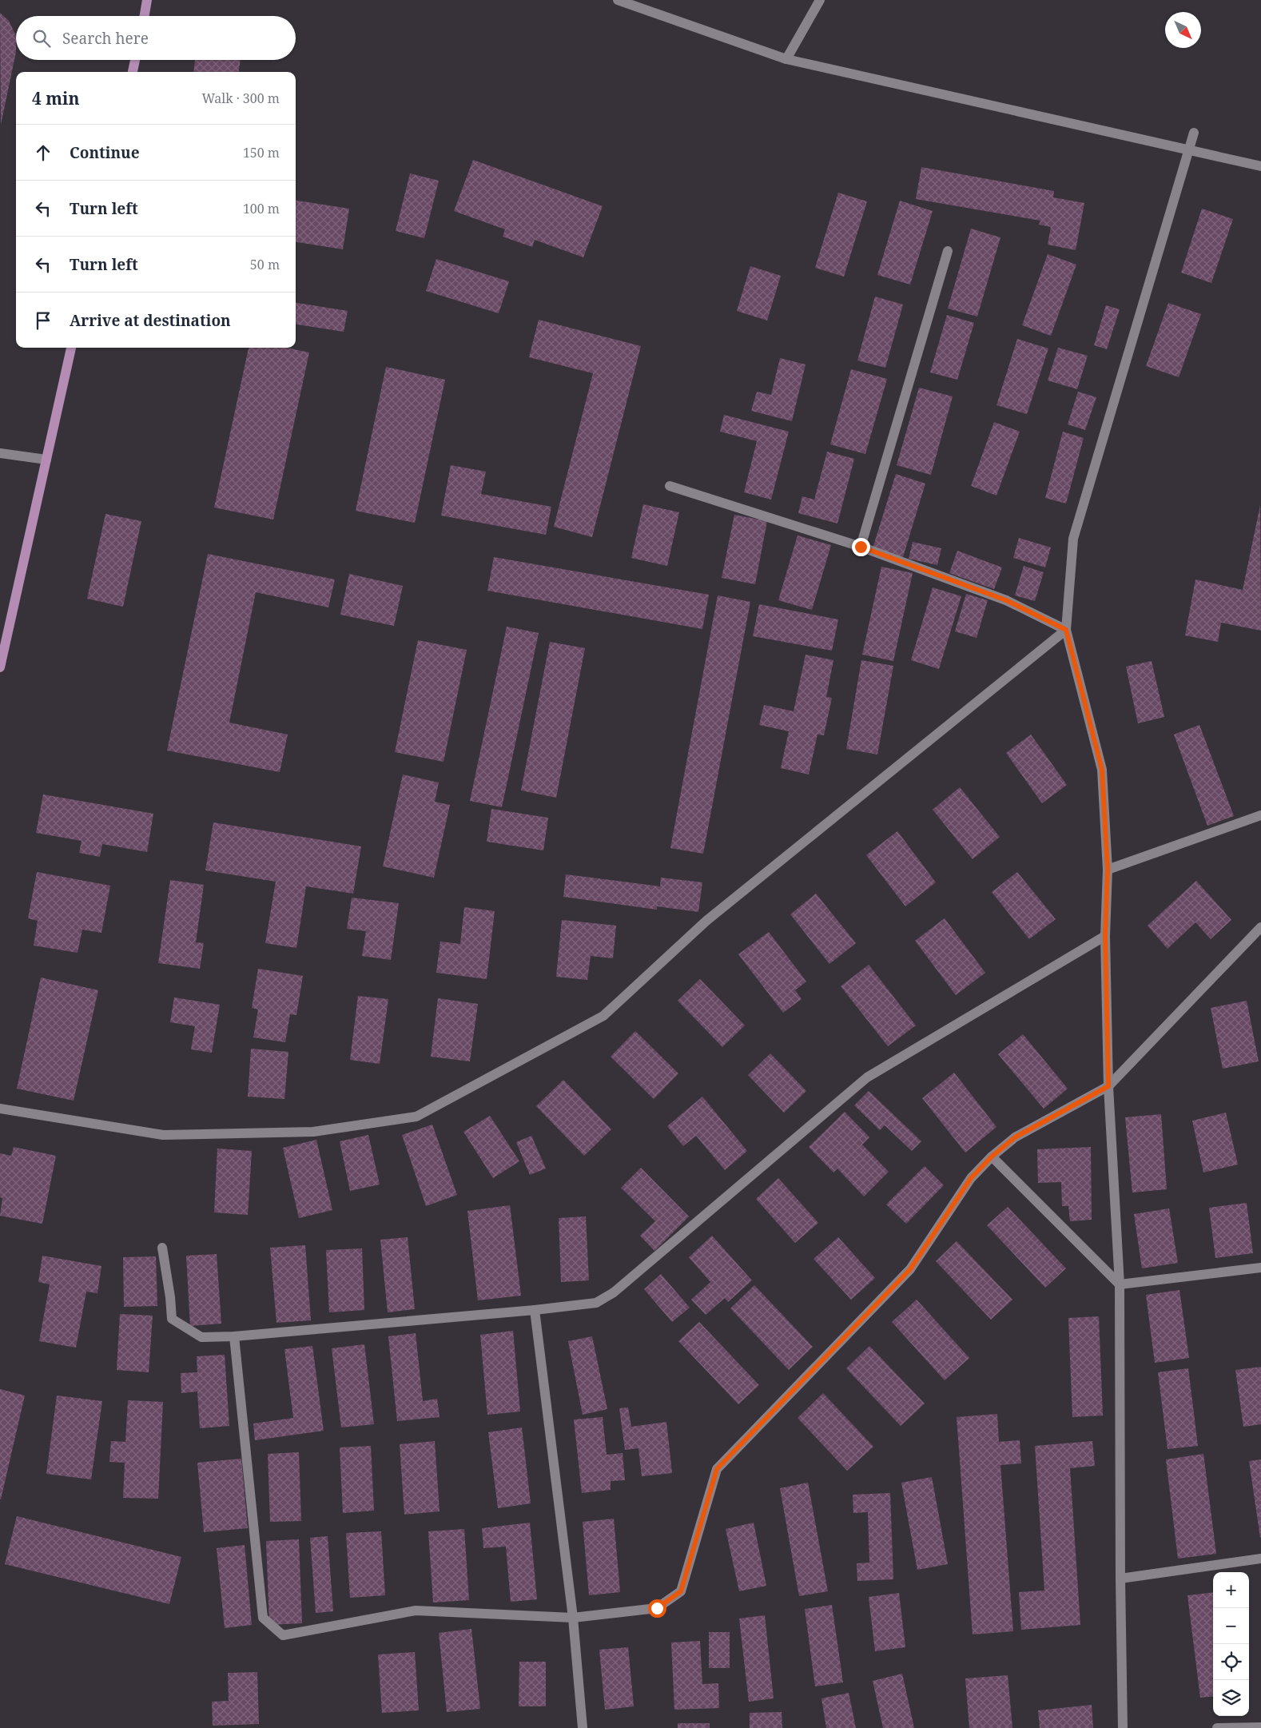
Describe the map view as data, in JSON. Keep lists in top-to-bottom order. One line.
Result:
{"north":"bottom right","page":{"search":"Search here","heading":["4 min","Walk · 300 m"],"list":[["Continue","150 m"],["Turn left","100 m"],["Turn left","50 m"],"Arrive at destination"],"map_buttons":["+","−"]}}
